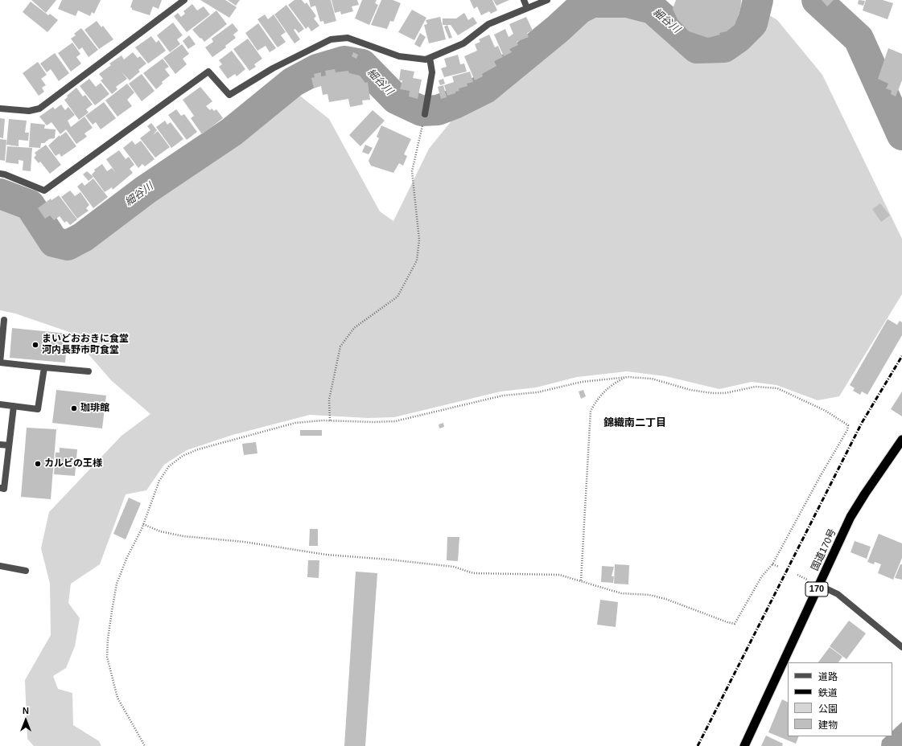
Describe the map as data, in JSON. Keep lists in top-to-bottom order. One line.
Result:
{"streets":{"highway":["国道170号","170"]},"districts":["錦織南二丁目"],"water":["細谷川"],"places":["まいどおおきに食堂 河内長野市町食堂","珈琲館","カルビの王様"],"legend":["道路","鉄道","公園","建物"],"north":"top"}
